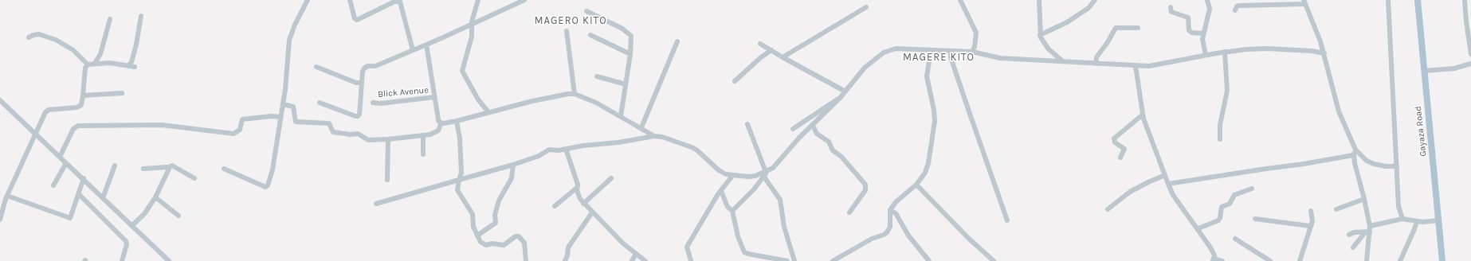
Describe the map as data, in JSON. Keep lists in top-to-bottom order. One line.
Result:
{"streets":{"main road":["Gayaza Road"],"street":["Blick Avenue"]},"districts":["MAGERO KITO","MAGERE KITO"]}
